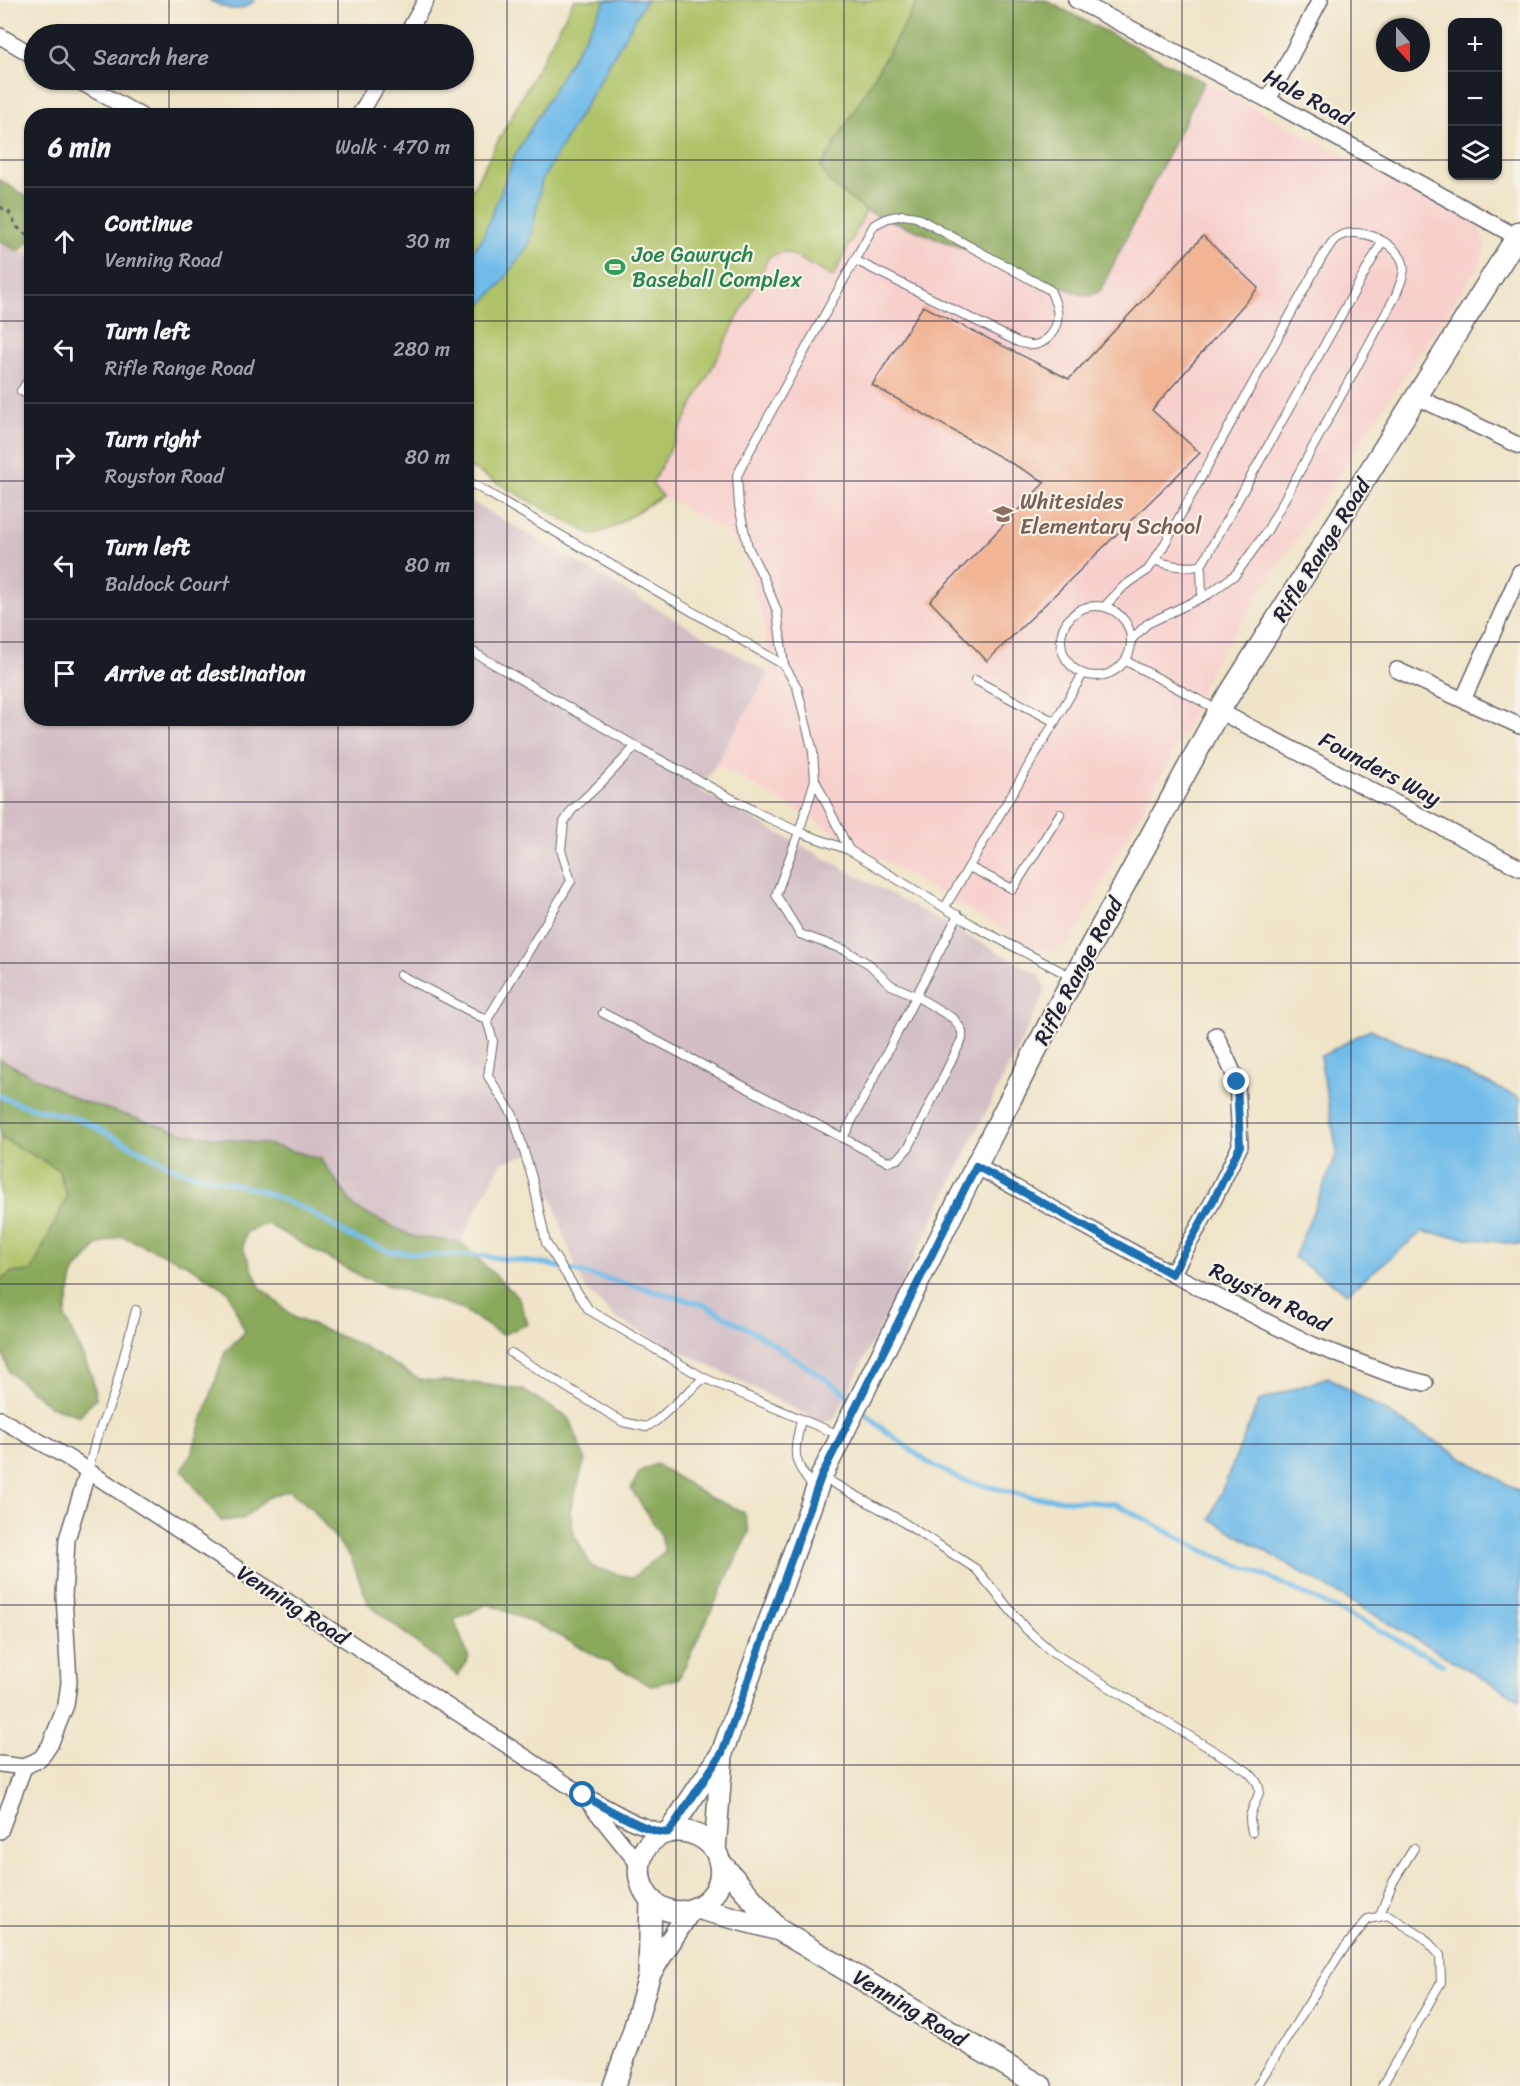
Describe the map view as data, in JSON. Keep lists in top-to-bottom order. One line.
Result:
{"streets":{"main road":["Rifle Range Road","Venning Road"],"street":["Hale Road","Founders Way","Royston Road"]},"crossings":[["Hale Road","Rifle Range Road"],["Rifle Range Road","Founders Way"],["Rifle Range Road","Royston Road"],["Rifle Range Road","Venning Road"]],"places":{"sports":["Joe Gawrych Baseball Complex"],"school or university":["Whitesides Elementary School"]},"north":"bottom","page":{"map_buttons":["+","−"],"search":"Search here","heading":["6 min","Walk · 470 m"],"list":[["Continue","Venning Road","30 m"],["Turn left","Rifle Range Road","280 m"],["Turn right","Royston Road","80 m"],["Turn left","Baldock Court","80 m"],"Arrive at destination"]}}
